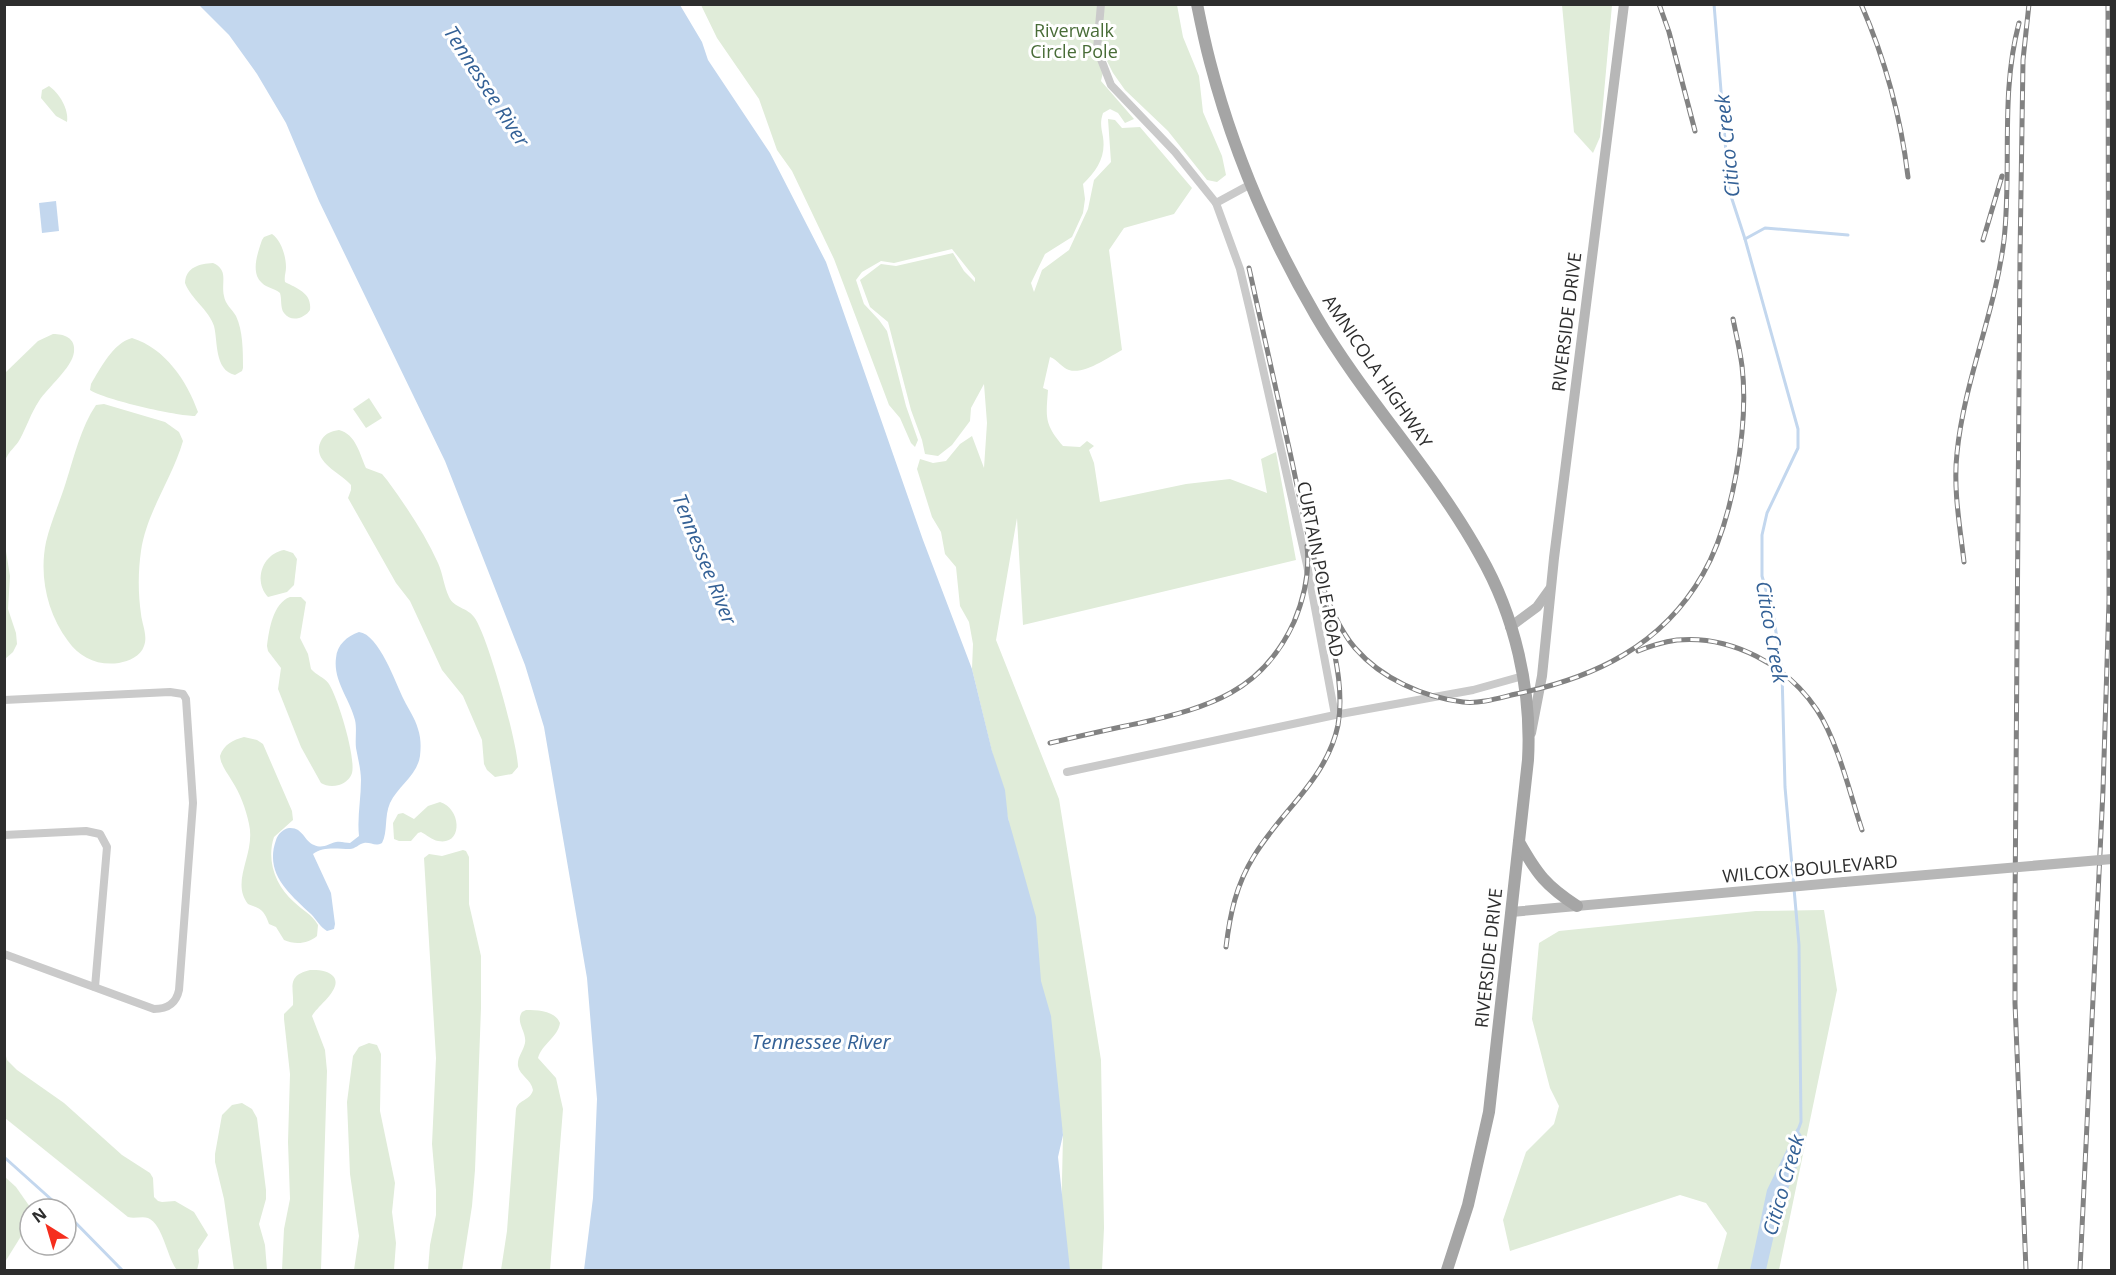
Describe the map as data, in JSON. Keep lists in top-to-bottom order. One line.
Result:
{"streets":{"main road":["RIVERSIDE DRIVE","AMNICOLA HIGHWAY"],"street":["CURTAIN POLE ROAD","WILCOX BOULEVARD"]},"crossings":[["RIVERSIDE DRIVE","AMNICOLA HIGHWAY"],["RIVERSIDE DRIVE","WILCOX BOULEVARD"]],"water":["Tennessee River","Citico Creek"],"parks":["Riverwalk Circle Pole"],"north":"top left"}
